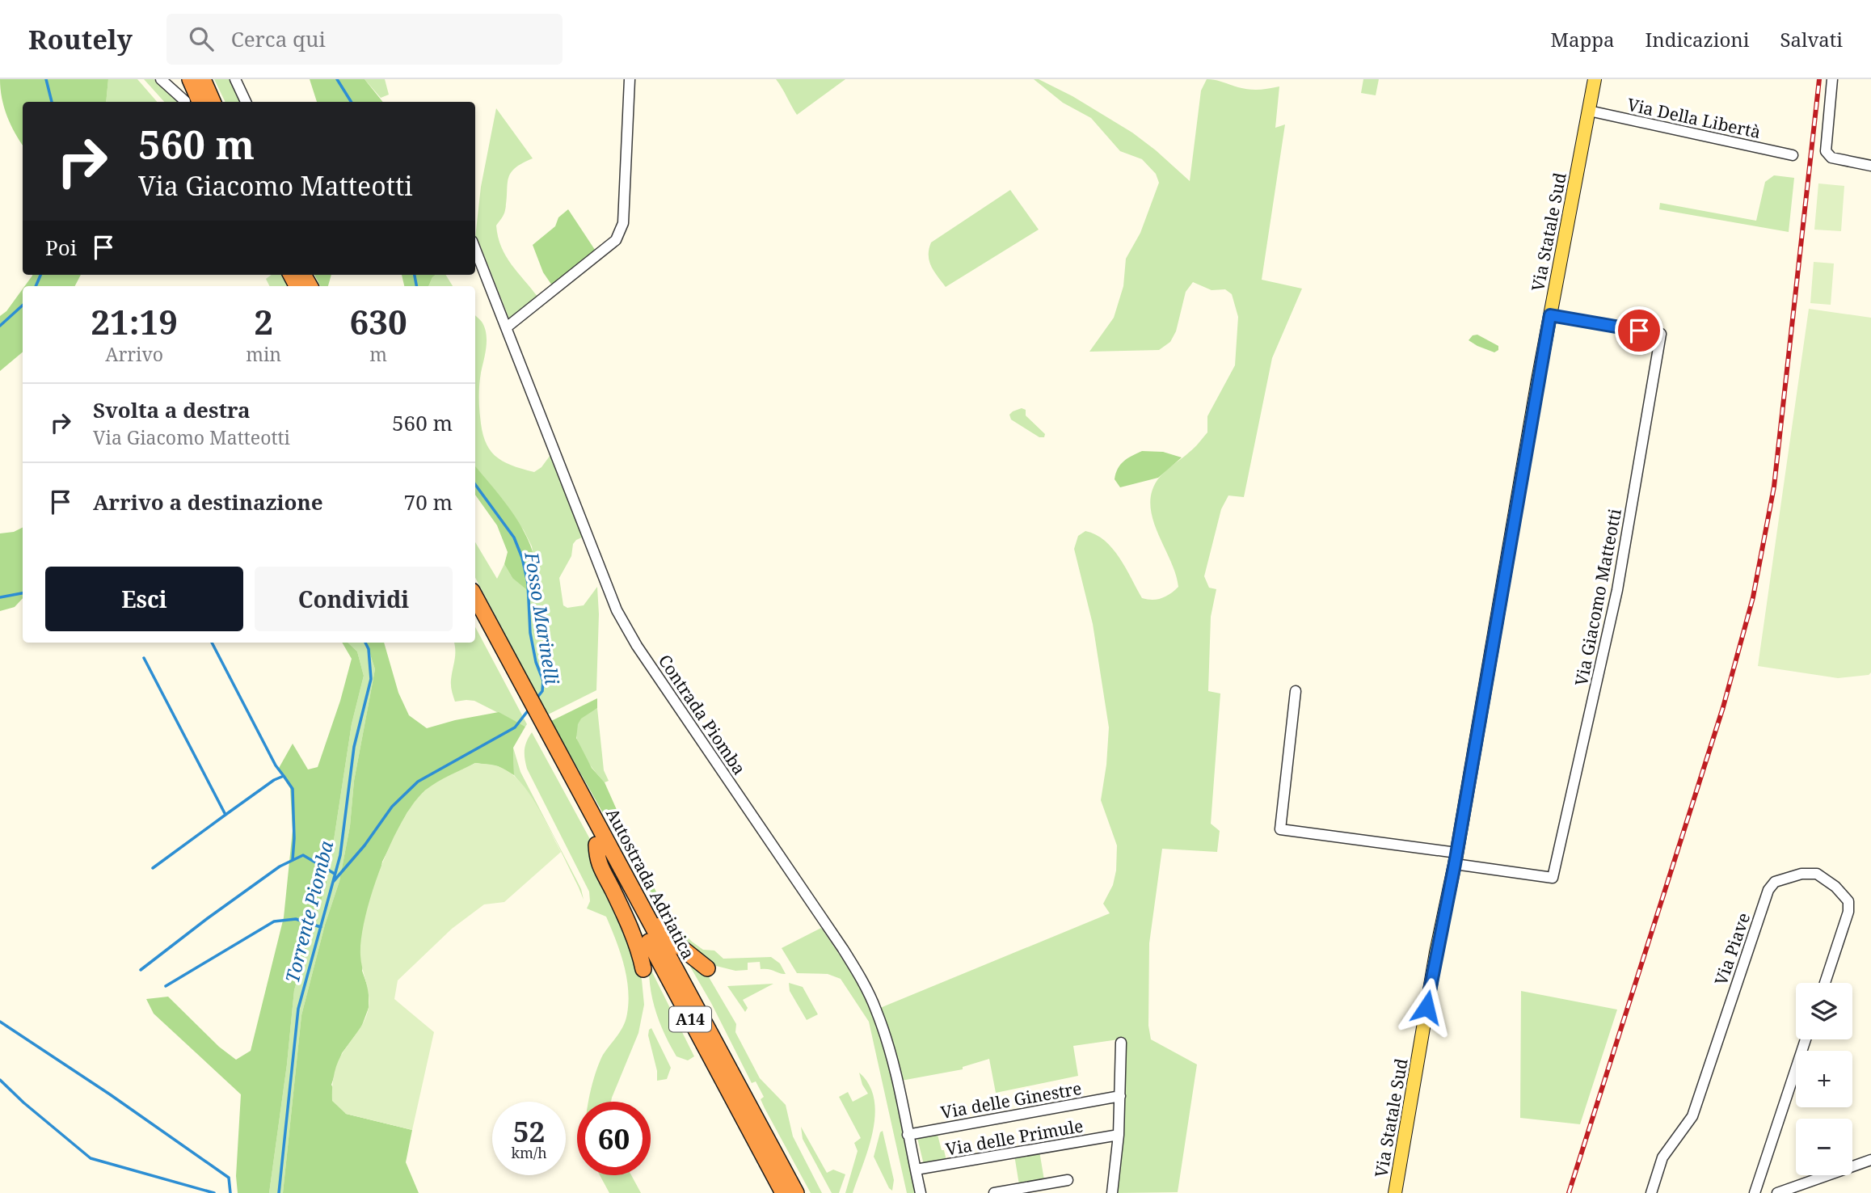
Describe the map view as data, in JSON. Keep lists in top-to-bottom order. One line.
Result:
{"streets":{"highway":["Autostrada Adriatica","A14"],"main road":["Via Statale Sud"],"street":["Via Della Libertà","Via Giacomo Matteotti","Contrada Piomba","Via Piave","Via delle Ginestre","Via delle Primule"]},"crossings":[["Via Della Libertà","Via Statale Sud"],["Via Statale Sud","Via Giacomo Matteotti"],["Contrada Piomba","Via delle Ginestre"],["Contrada Piomba","Via delle Primule"]],"water":["Fosso Marinelli","Torrente Piomba"],"page":{"header":"Routely","search":"Cerca qui","nav":["Mappa","Indicazioni","Salvati"],"turn":["560 m","Via Giacomo Matteotti"],"then":"Poi","eta":["21:19","Arrivo","2","min","630","m"],"list":[{"name":"Svolta a destra","note":"Via Giacomo Matteotti","value":"560 m"},{"name":"Arrivo a destinazione","value":"70 m"}],"buttons":["Esci","Condividi"],"map_buttons":["+","−"],"speed":"52 km/h","limit":"60"}}
